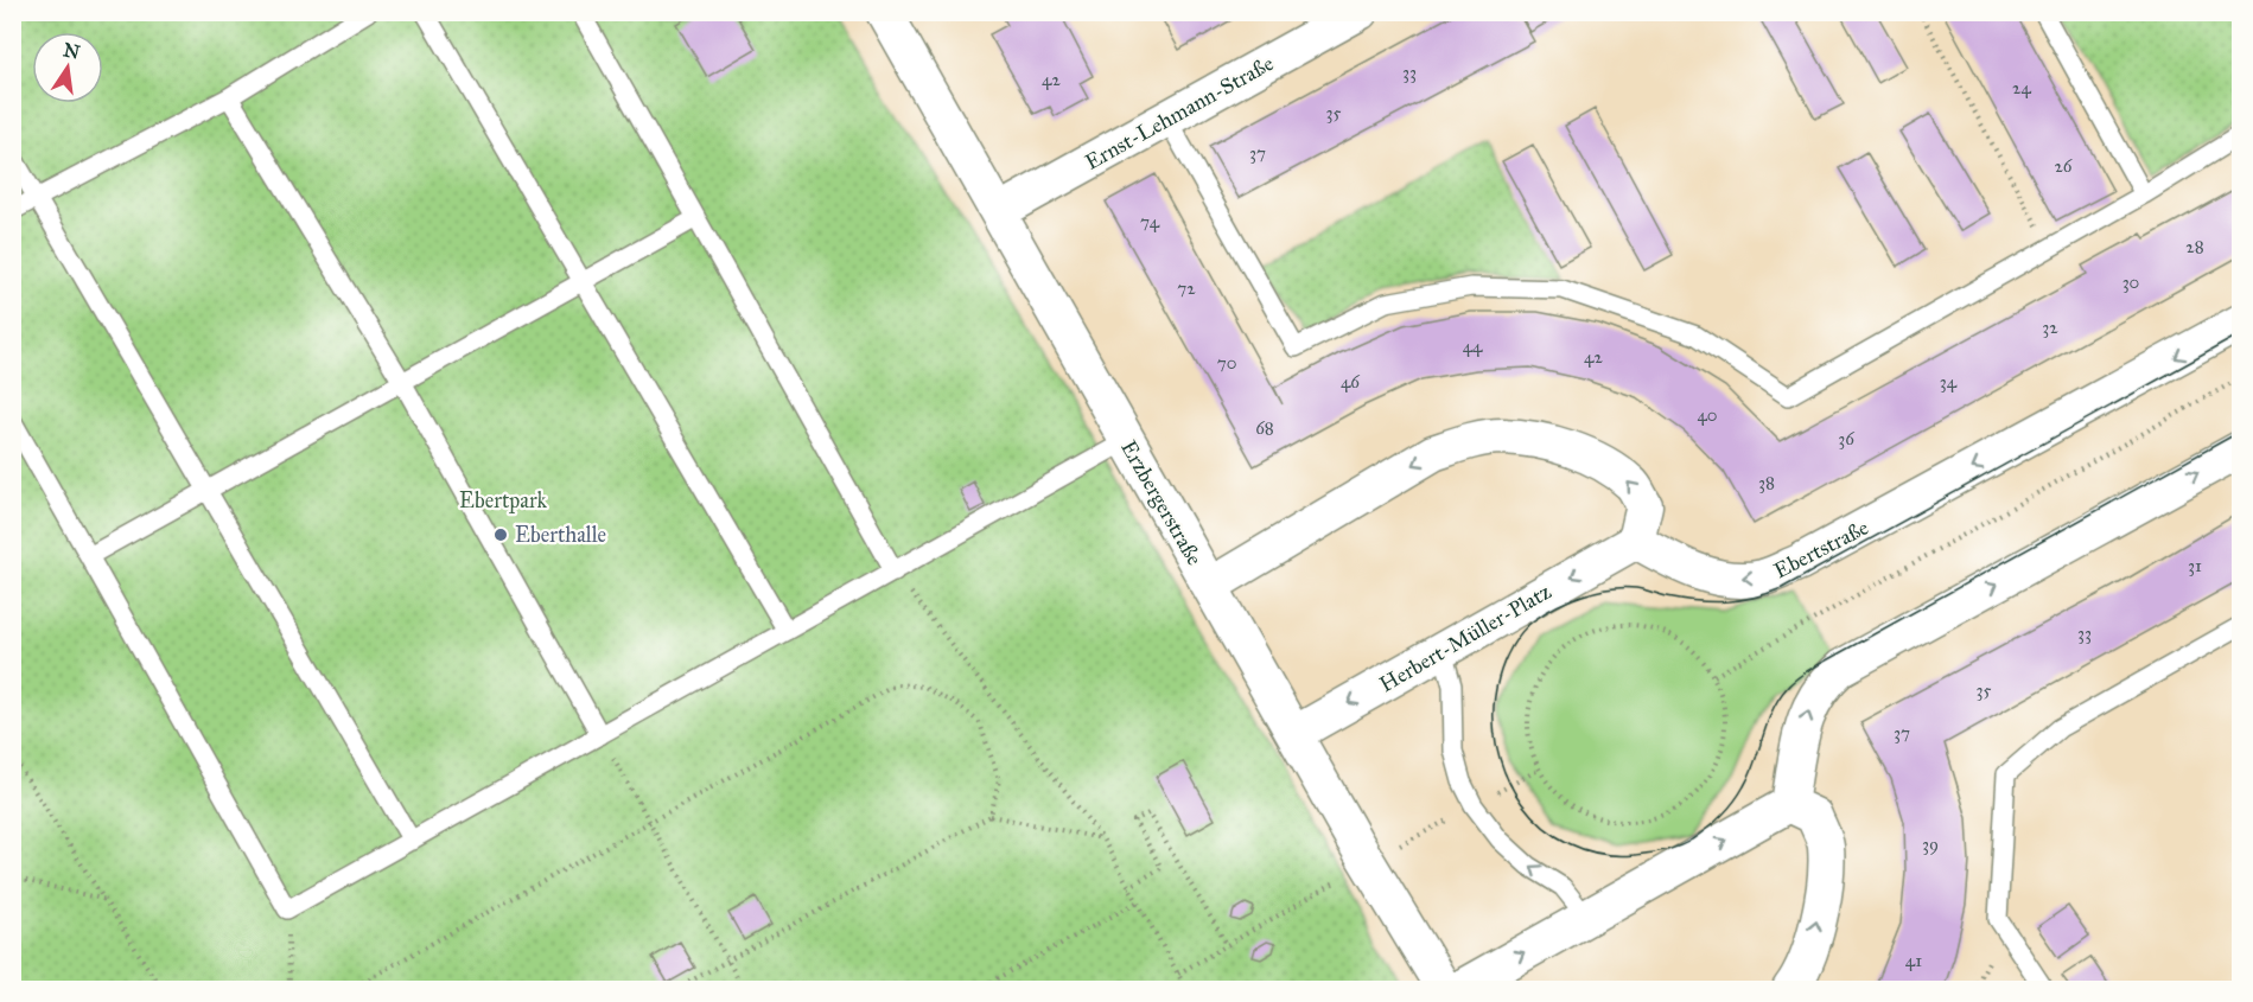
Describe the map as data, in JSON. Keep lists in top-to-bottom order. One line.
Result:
{"streets":{"street":["Ernst-Lehmann-Straße","Erzbergerstraße","Ebertstraße","Herbert-Müller-Platz"]},"crossings":[["Ernst-Lehmann-Straße","Erzbergerstraße"],["Erzbergerstraße","Herbert-Müller-Platz"],["Ebertstraße","Herbert-Müller-Platz"]],"parks":["Ebertpark"],"places":["Eberthalle"],"house_numbers":["33","42","24","35","37","26","74","28","30","72","32","44","42","70","46","34","40","68","36","38","31","33","35","37","39","41"],"north":"top"}
